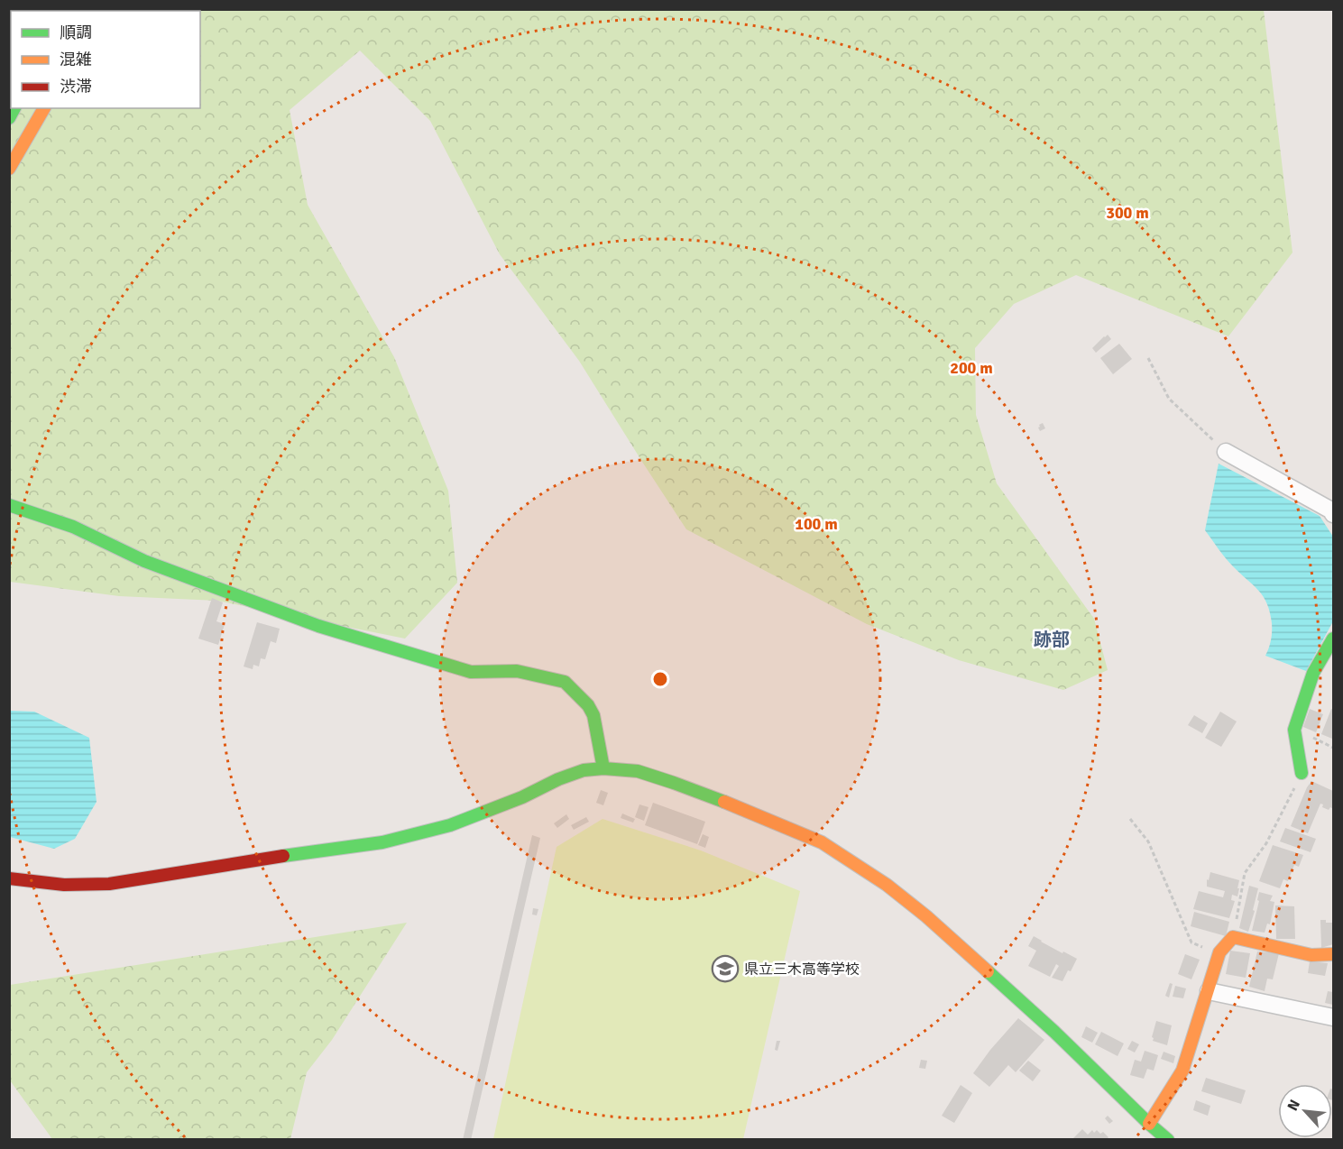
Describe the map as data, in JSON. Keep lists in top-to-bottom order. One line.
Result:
{"districts":["跡部"],"places":{"school or university":["県立三木高等学校"]},"legend":["順調","混雑","渋滞"],"north":"top left","rings":["300 m","200 m","100 m"]}
